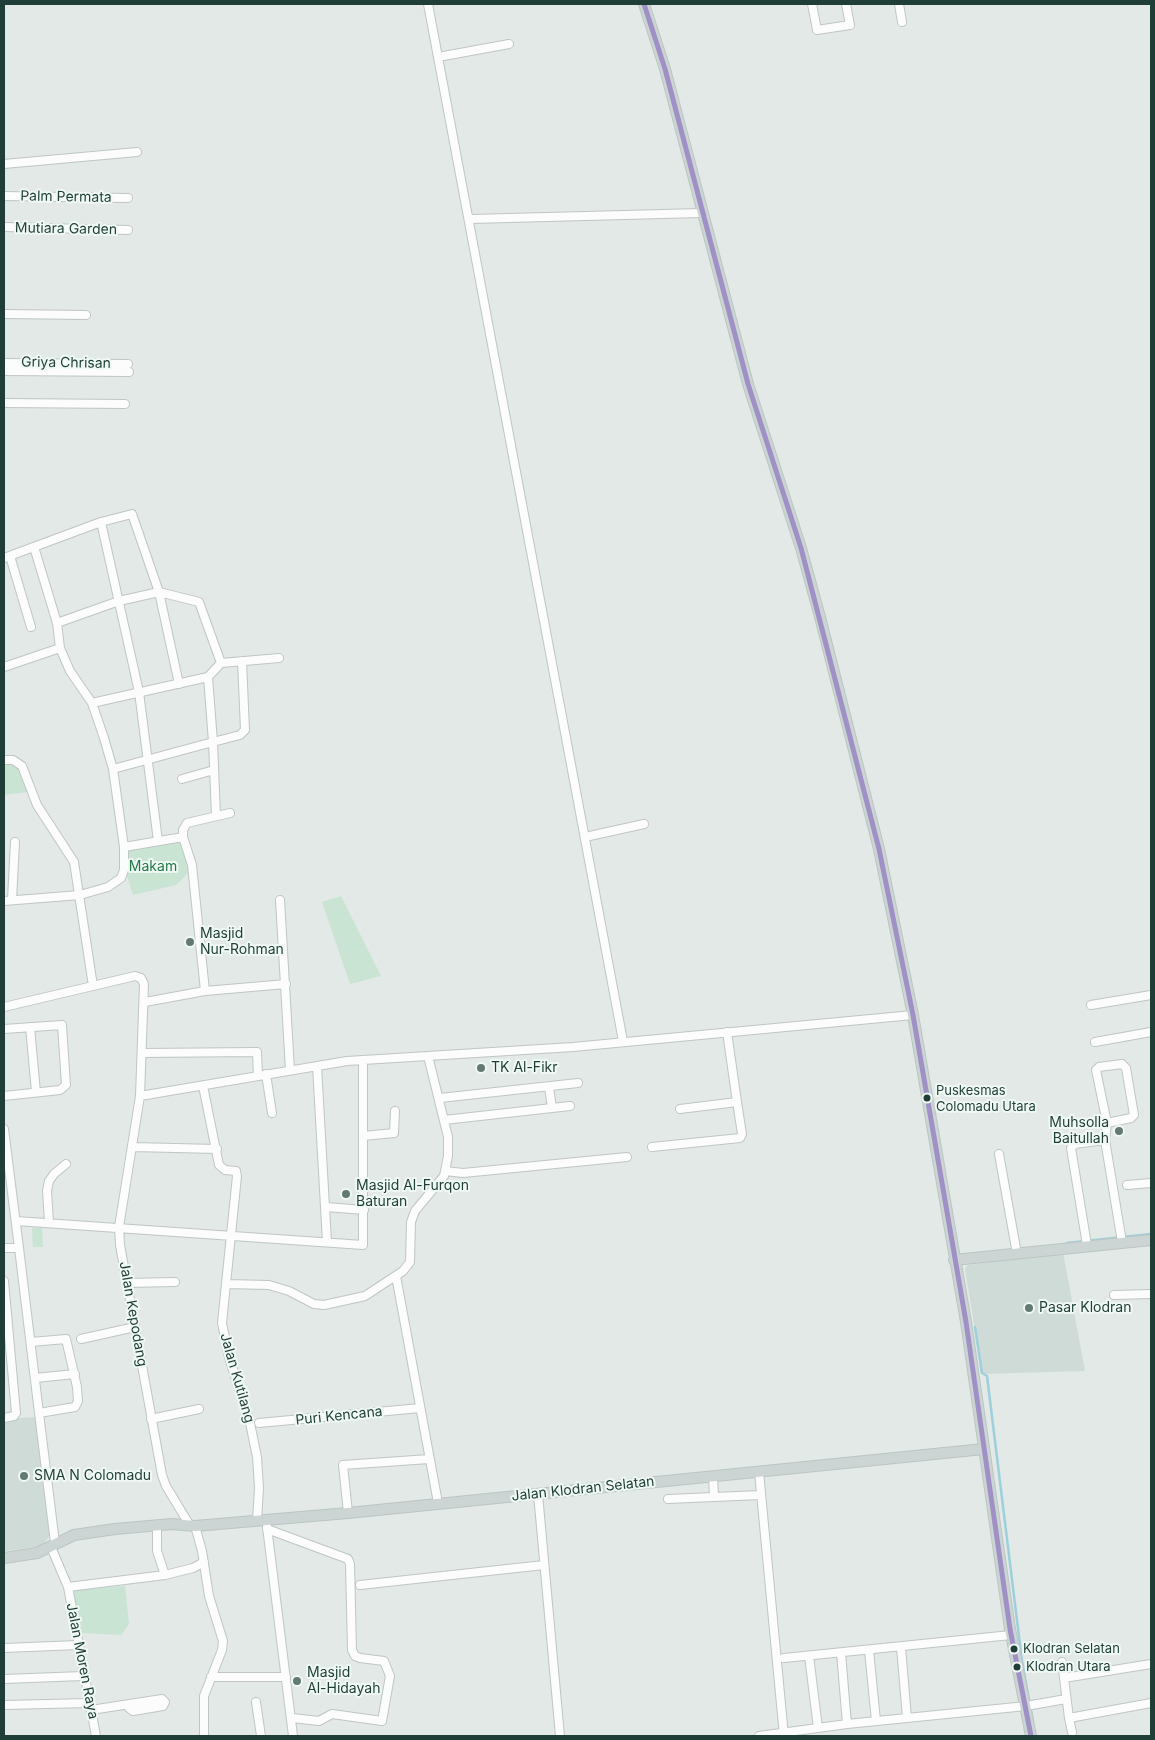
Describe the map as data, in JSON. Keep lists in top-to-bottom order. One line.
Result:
{"streets":{"main road":["Jalan Klodran Selatan"],"street":["Palm Permata","Mutiara Garden","Griya Chrisan","Jalan Kepodang","Jalan Kutilang","Puri Kencana","Jalan Moren Raya"]},"crossings":[["Jalan Kepodang","Jalan Klodran Selatan"],["Jalan Kutilang","Jalan Klodran Selatan"],["Jalan Klodran Selatan","Jalan Moren Raya"]],"parks":["Makam"],"places":["Masjid Nur-Rohman","TK Al-Fikr","Puskesmas Colomadu Utara","Muhsolla Baitullah","Masjid Al-Furqon Baturan","Pasar Klodran","SMA N Colomadu","Klodran Selatan","Klodran Utara","Masjid Al-Hidayah"]}
